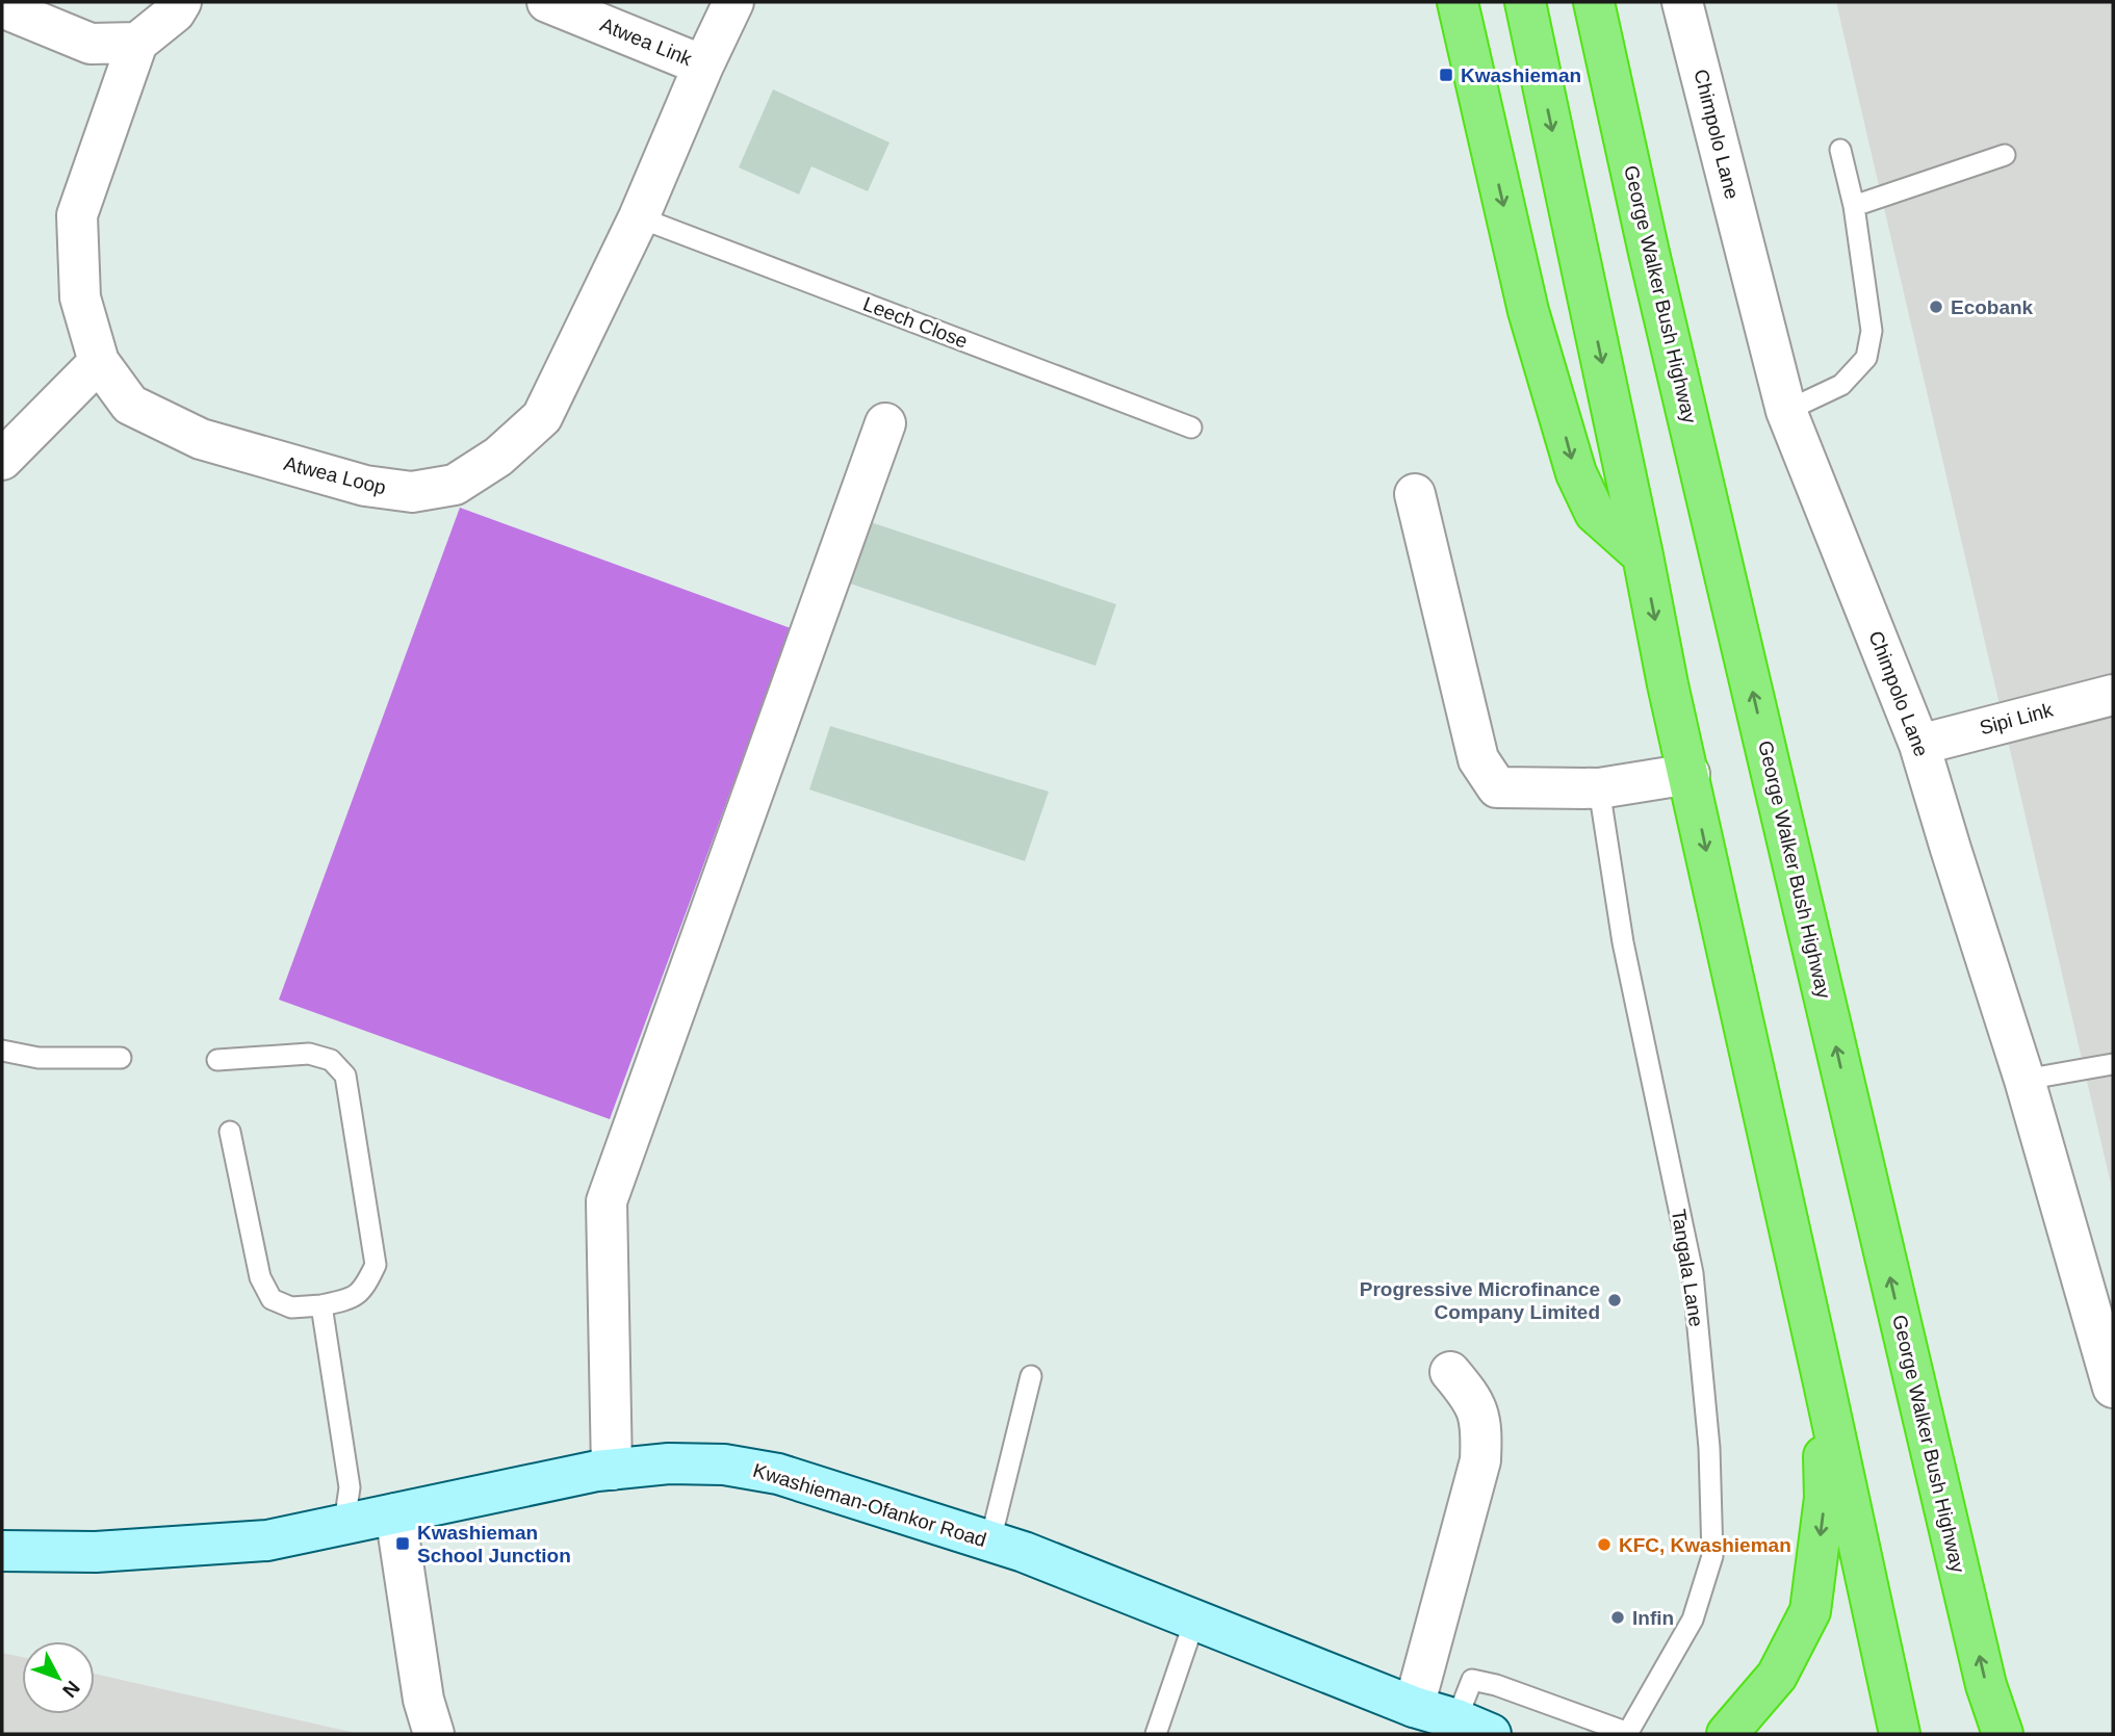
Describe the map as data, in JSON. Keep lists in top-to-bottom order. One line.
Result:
{"streets":{"highway":["George Walker Bush Highway"],"main road":["Kwashieman-Ofankor Road"],"street":["Atwea Link","Chimpolo Lane","Atwea Loop","Sipi Link"],"lane":["Leech Close","Tangala Lane"]},"crossings":[["Atwea Link","Atwea Loop"],["Chimpolo Lane","Sipi Link"],["Leech Close","Atwea Loop"]],"places":{"transit":["Kwashieman","Kwashieman School Junction"],"other":["Ecobank","Progressive Microfinance Company Limited","KFC, Kwashieman","Infin"]},"north":"bottom right"}
